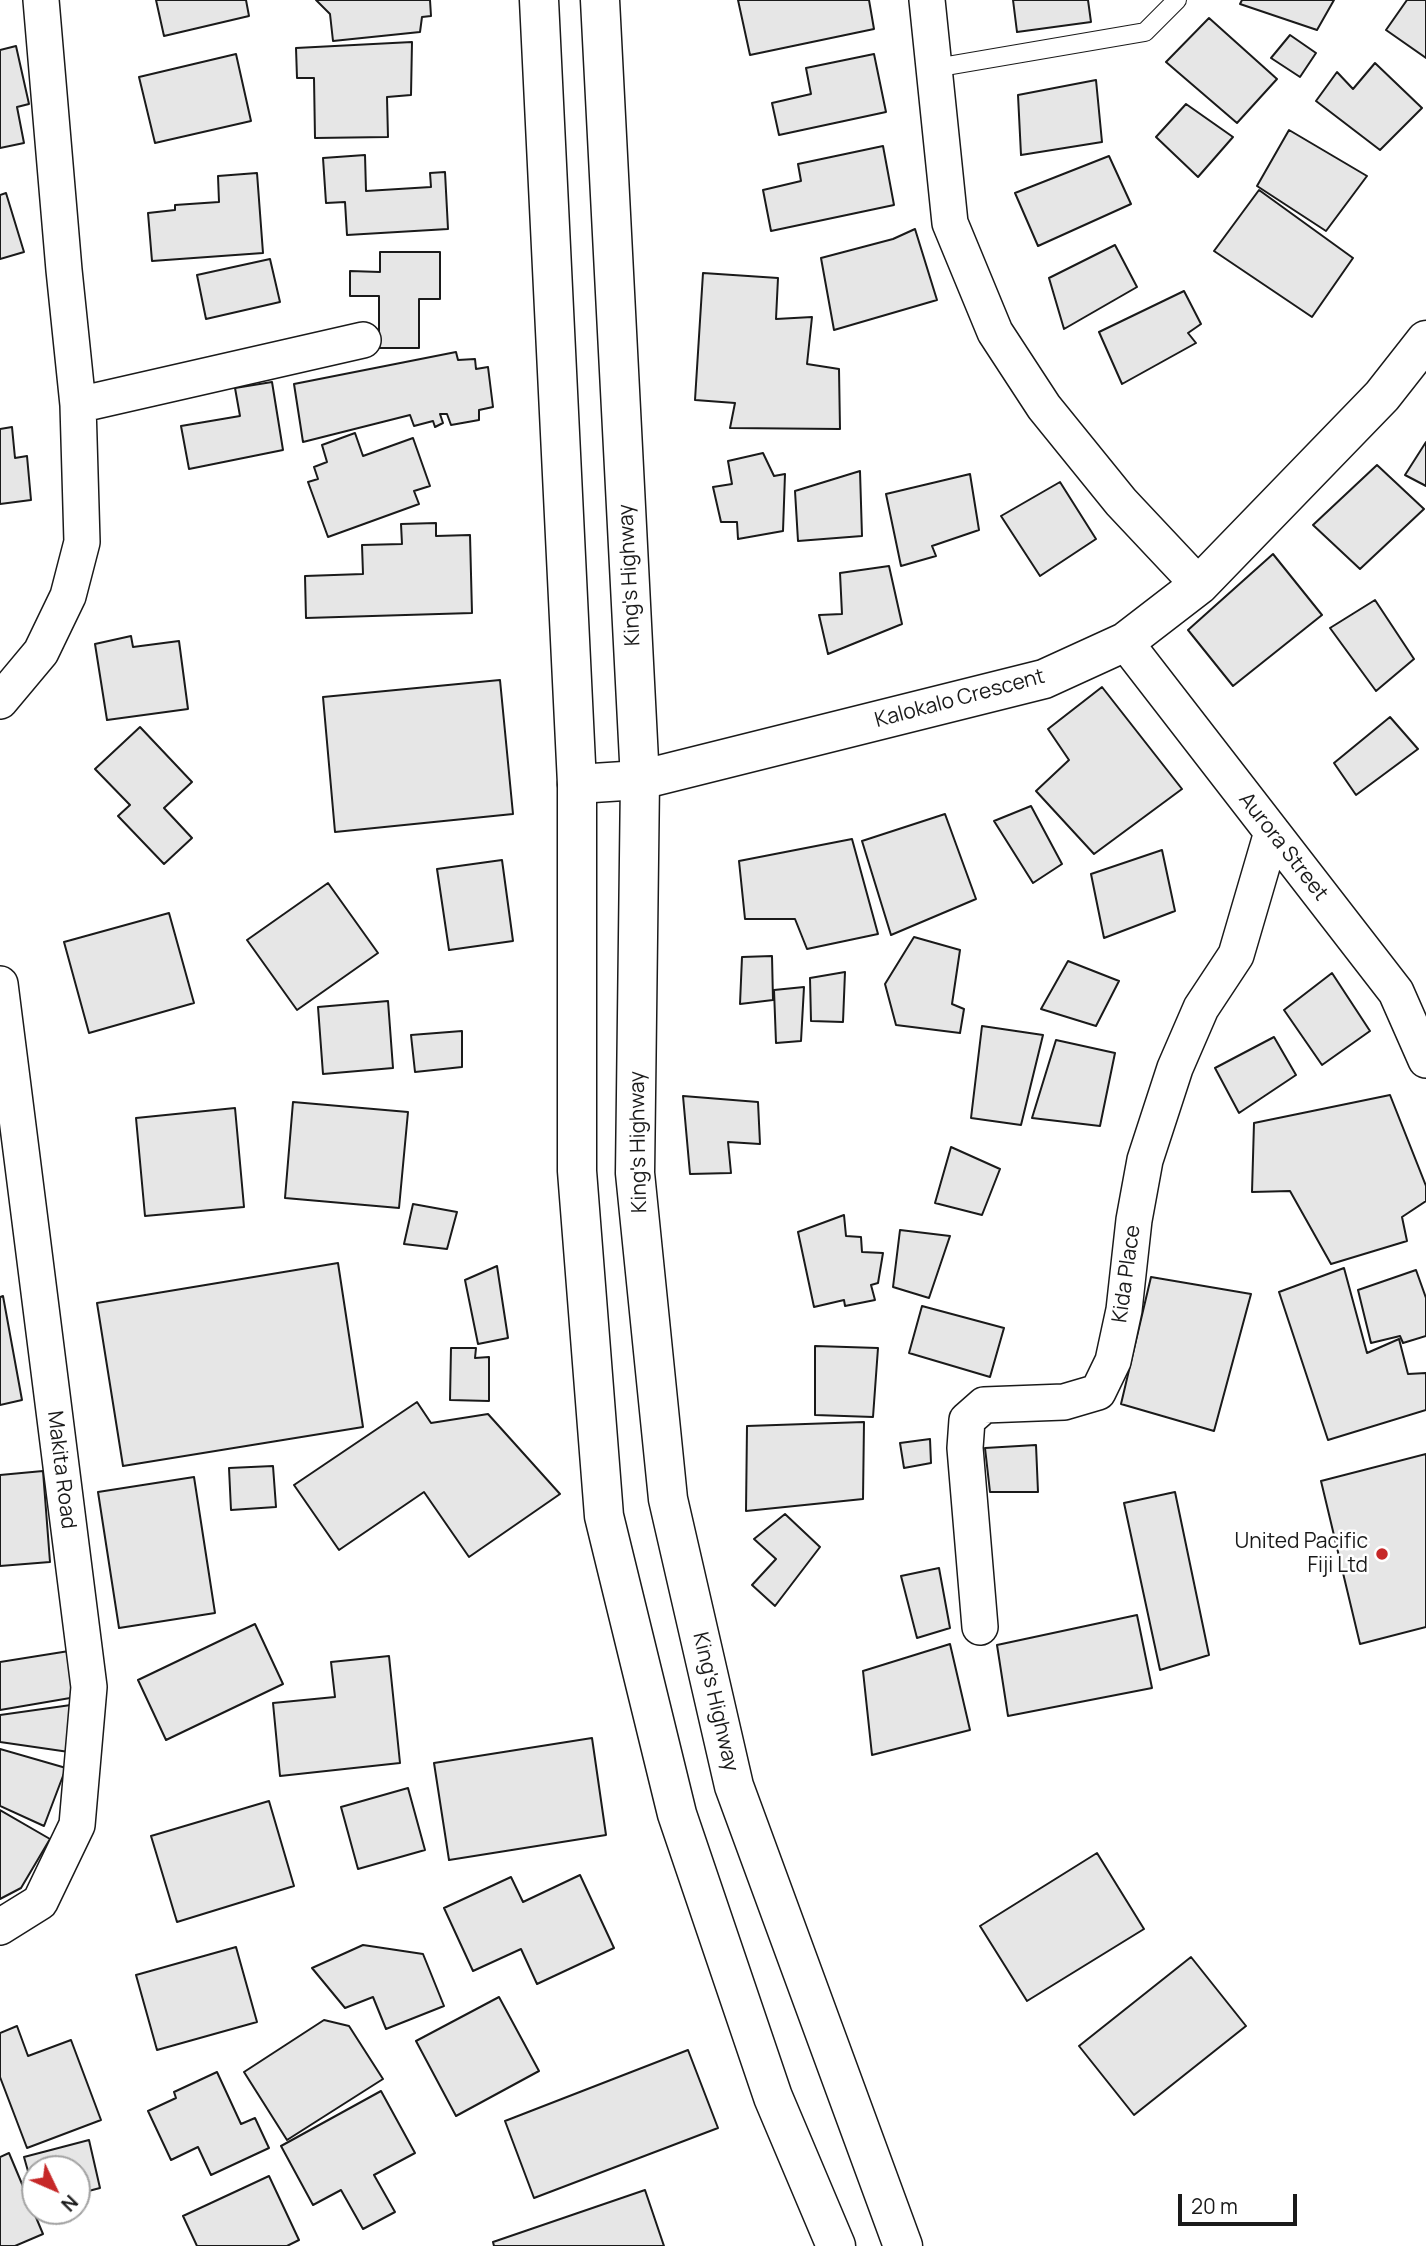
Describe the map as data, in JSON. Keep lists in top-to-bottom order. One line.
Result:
{"streets":{"main road":["King's Highway","Kalokalo Crescent"],"street":["Aurora Street","Kida Place","Makita Road"]},"crossings":[["King's Highway","Kalokalo Crescent"],["Kalokalo Crescent","Aurora Street"],["Aurora Street","Kida Place"]],"places":["United Pacific Fiji Ltd"],"scale_bar":"20 m","north":"bottom right"}
